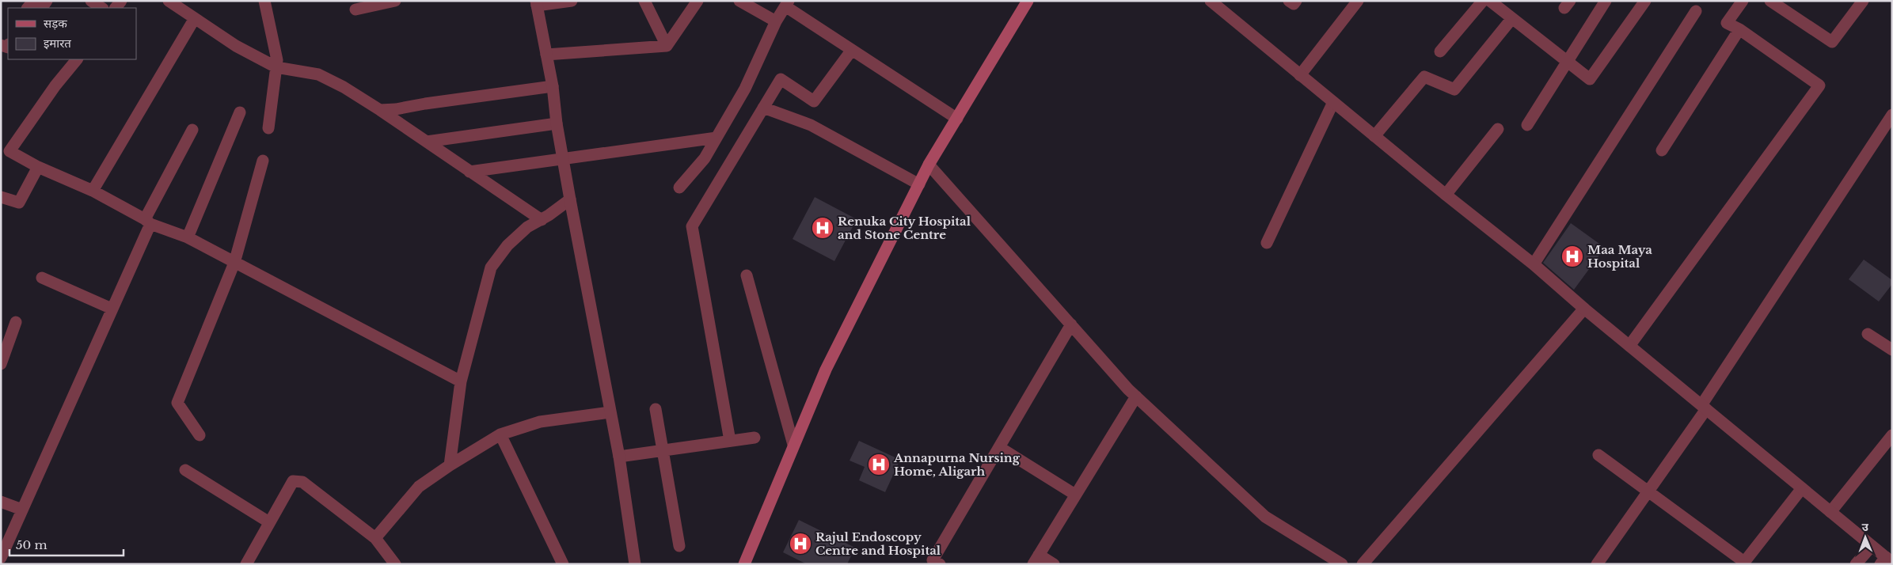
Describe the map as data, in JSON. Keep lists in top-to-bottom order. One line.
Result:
{"places":{"hospital":["Renuka City Hospital and Stone Centre","Maa Maya Hospital","Annapurna Nursing Home, Aligarh","Rajul Endoscopy Centre and Hospital"]},"legend":["सड़क","इमारत"],"scale_bar":"50 m","north":"top"}
